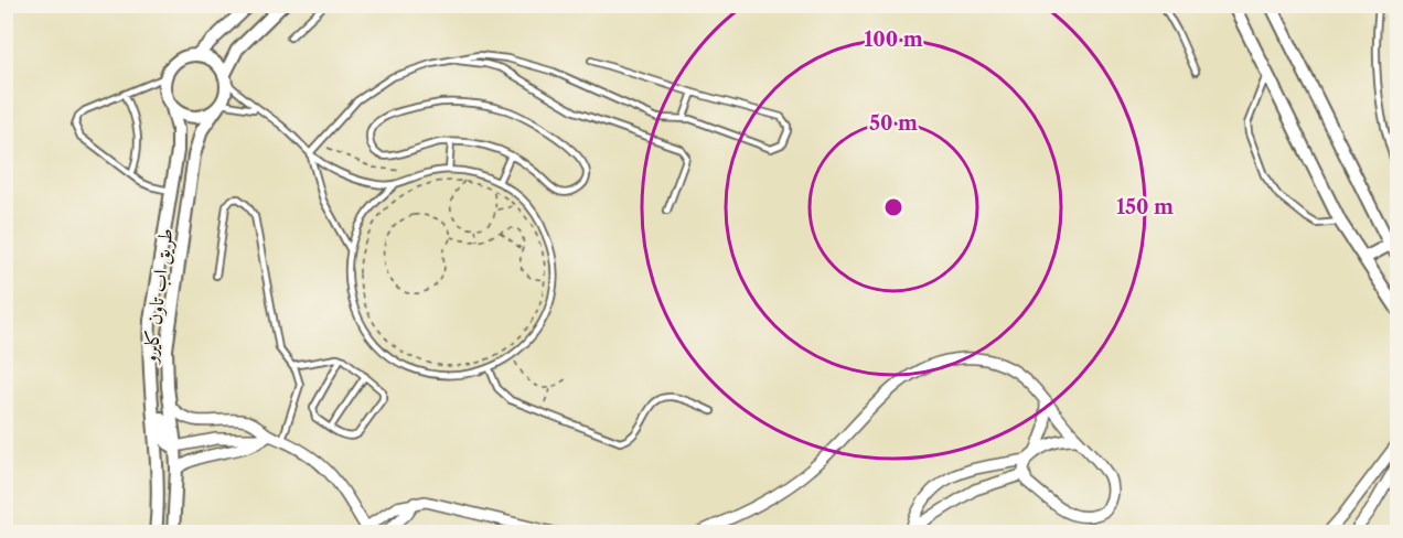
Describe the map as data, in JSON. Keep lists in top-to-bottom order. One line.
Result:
{"streets":{"street":["طريق اب تاون كايرو"]},"rings":["100 m","50 m","150 m"]}
